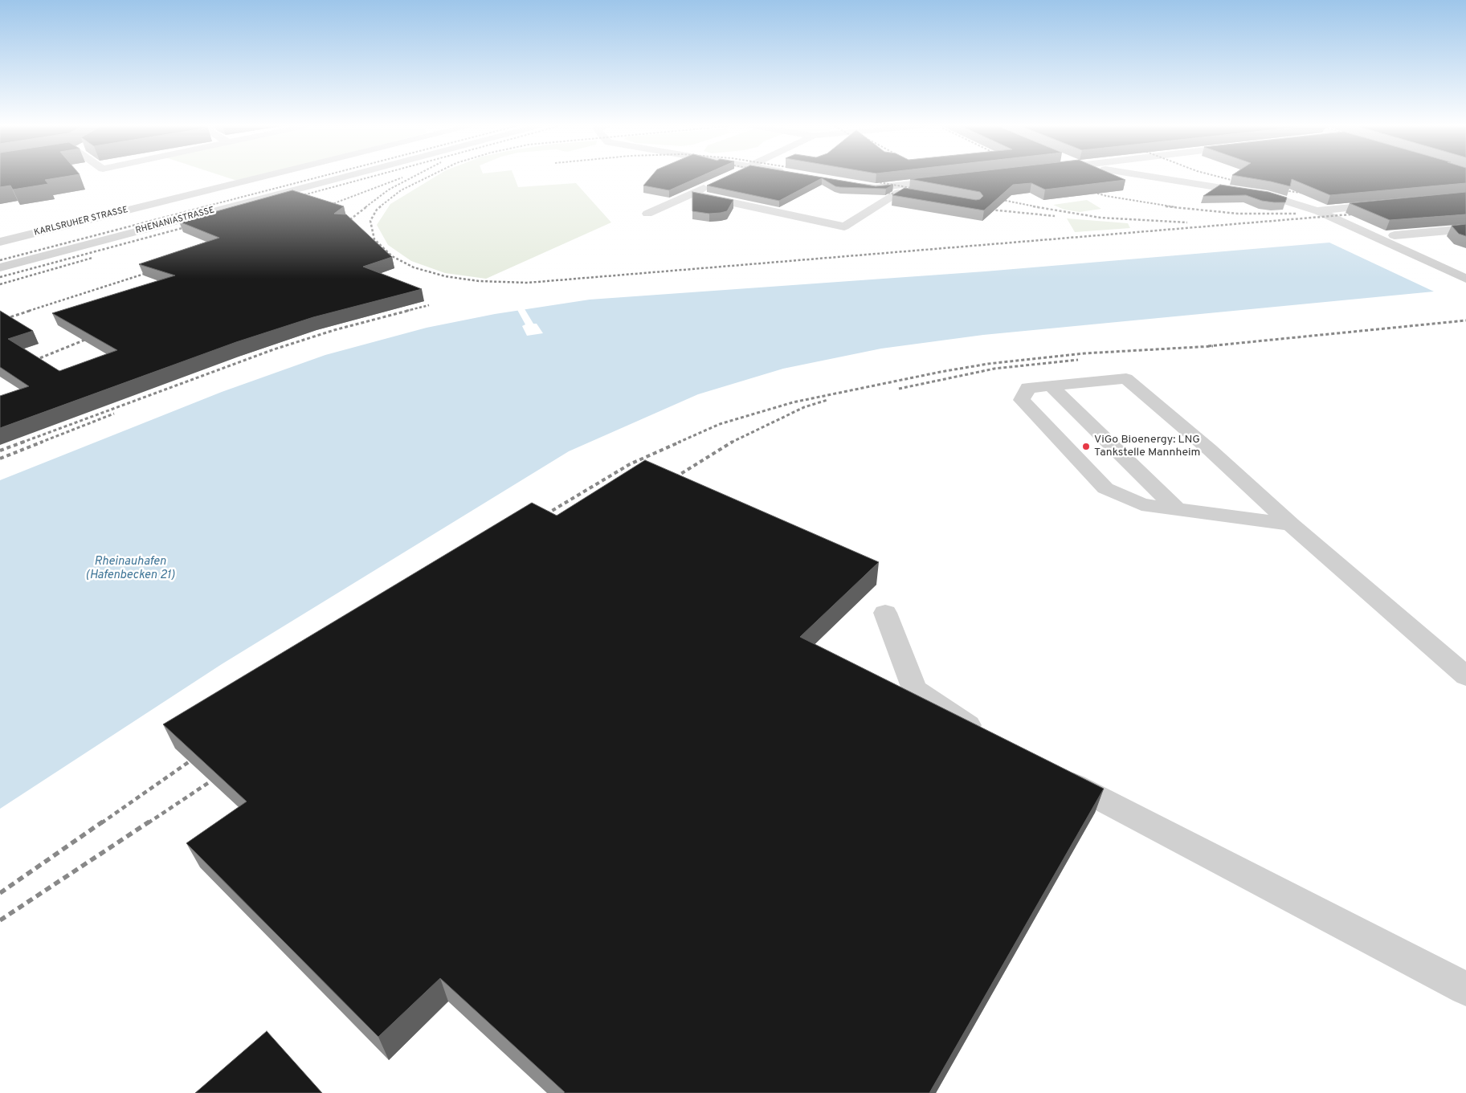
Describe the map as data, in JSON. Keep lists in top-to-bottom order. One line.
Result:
{"streets":{"street":["RHENANIASTRASSE","KARLSRUHER STRASSE"]},"water":["Rheinauhafen (Hafenbecken 21)"],"places":["ViGo Bioenergy: LNG Tankstelle Mannheim"]}
